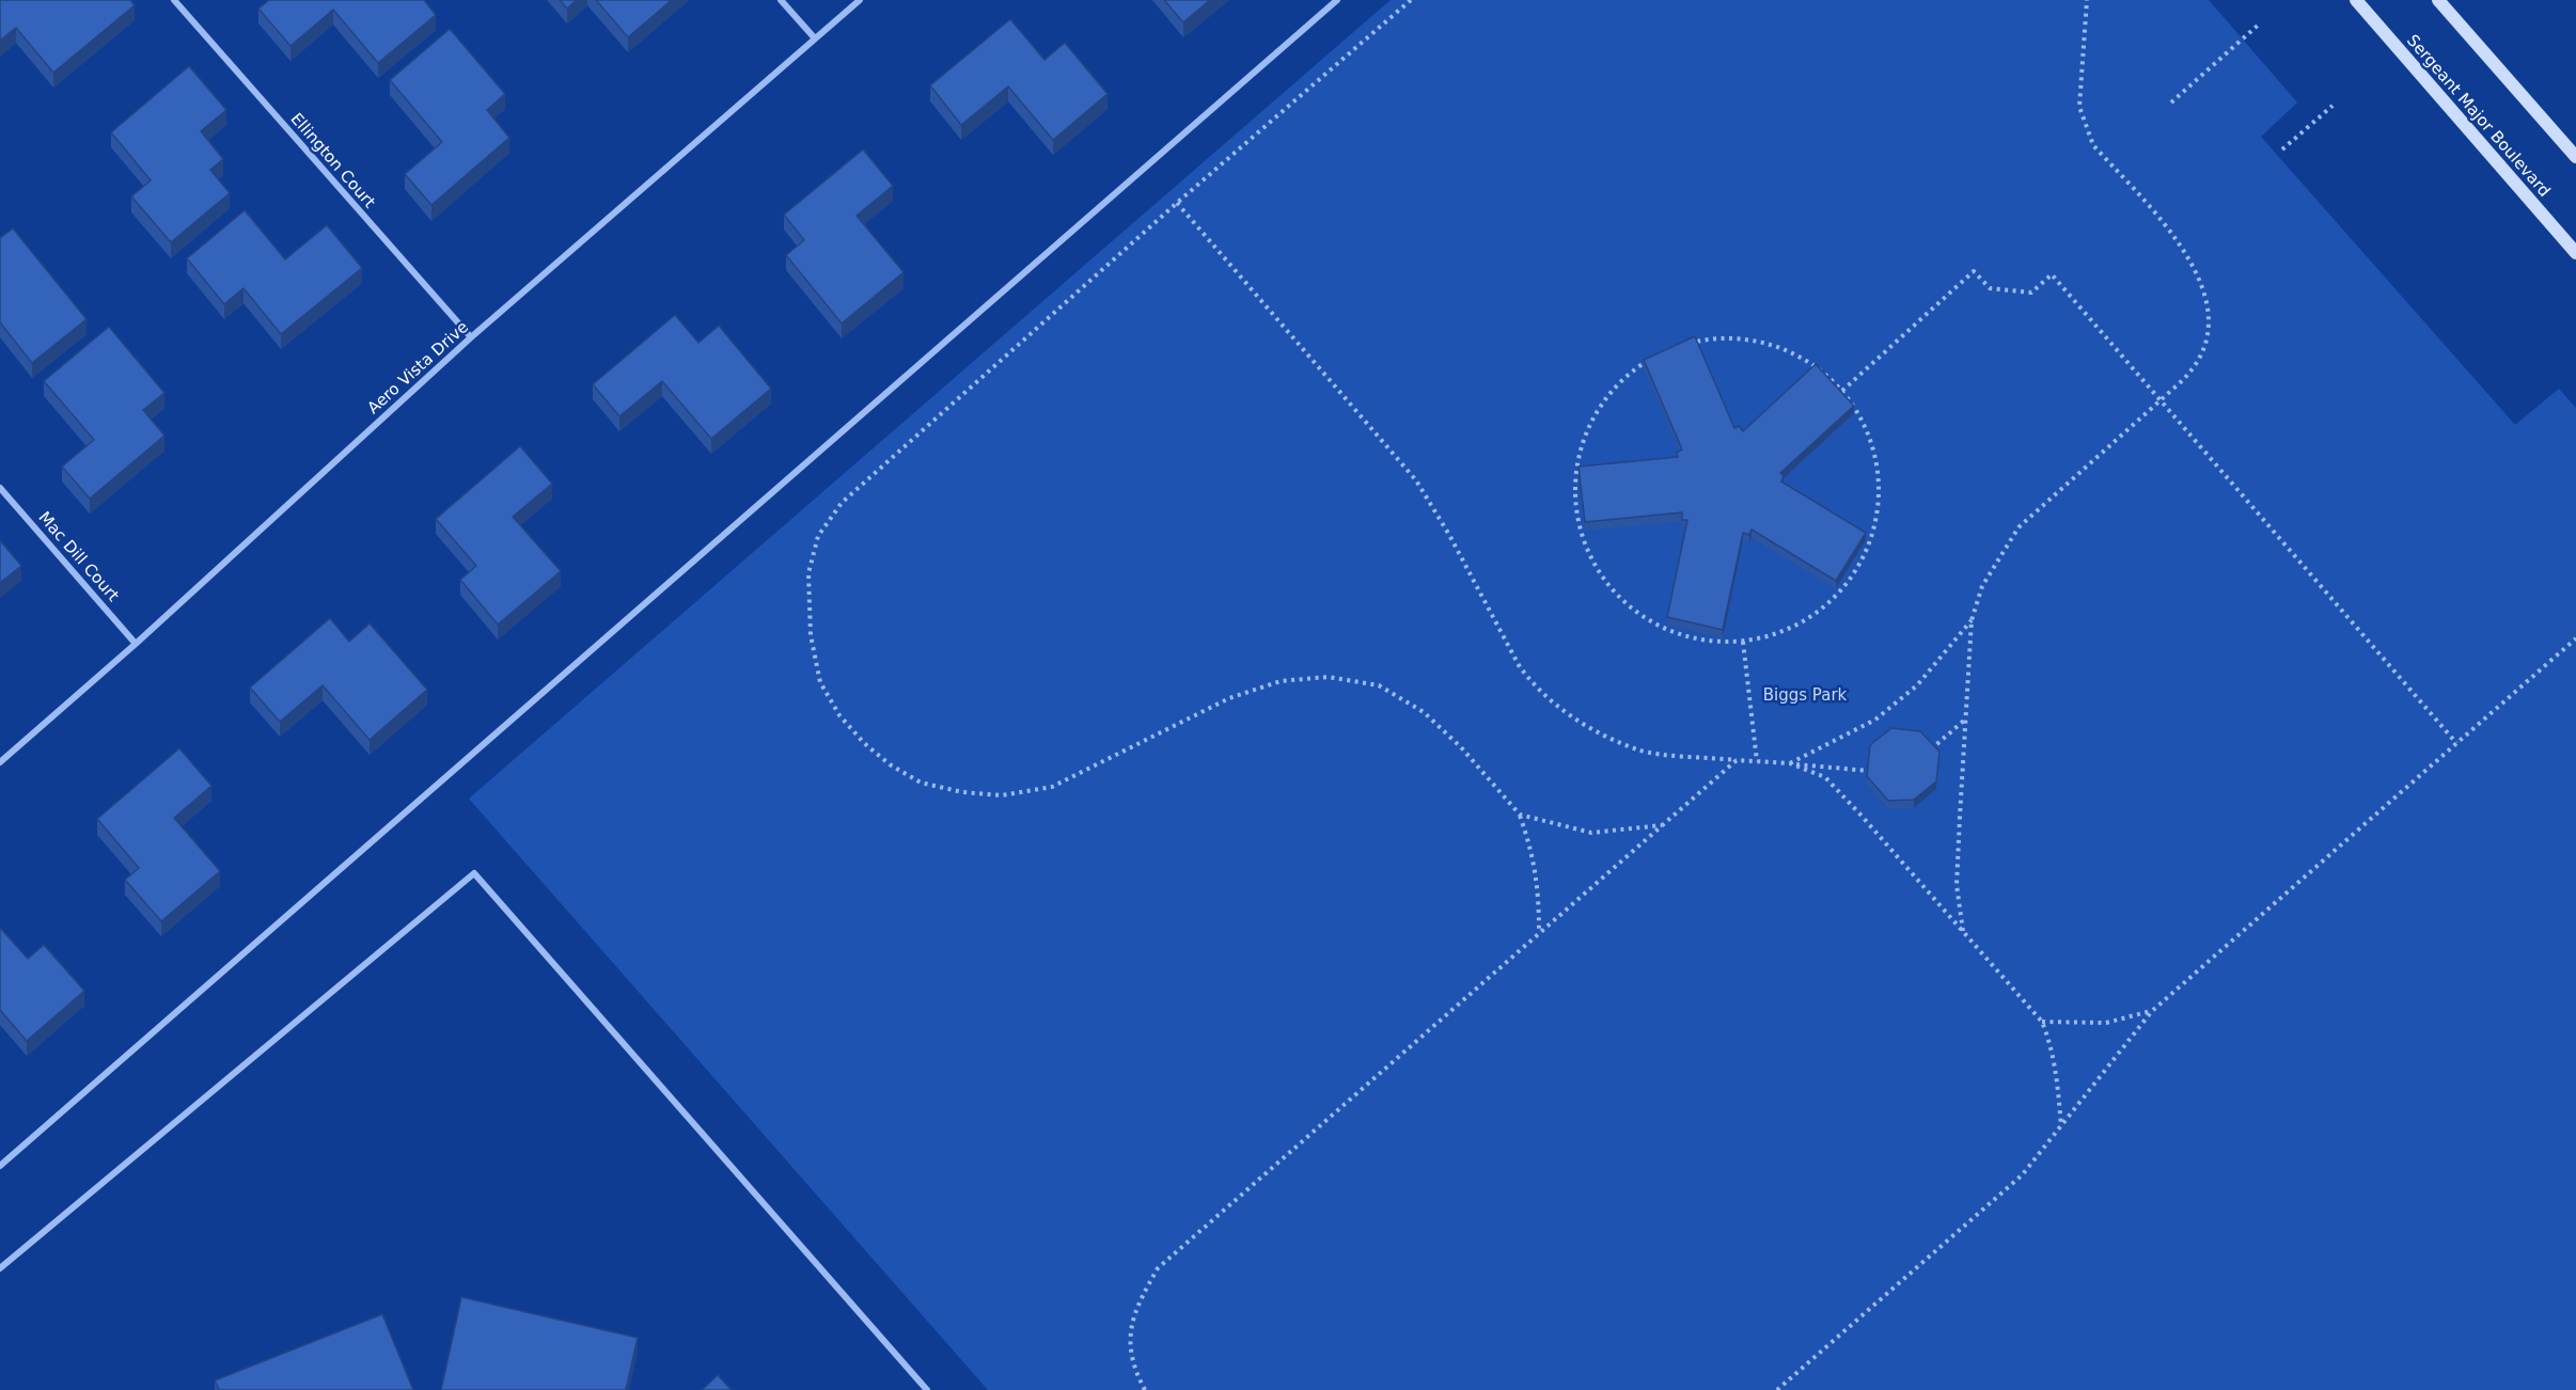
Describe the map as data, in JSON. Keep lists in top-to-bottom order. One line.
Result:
{"streets":{"street":["Sergeant Major Boulevard","Ellington Court","Aero Vista Drive","Mac Dill Court"]},"crossings":[["Ellington Court","Aero Vista Drive"],["Aero Vista Drive","Mac Dill Court"]],"parks":["Biggs Park"]}
